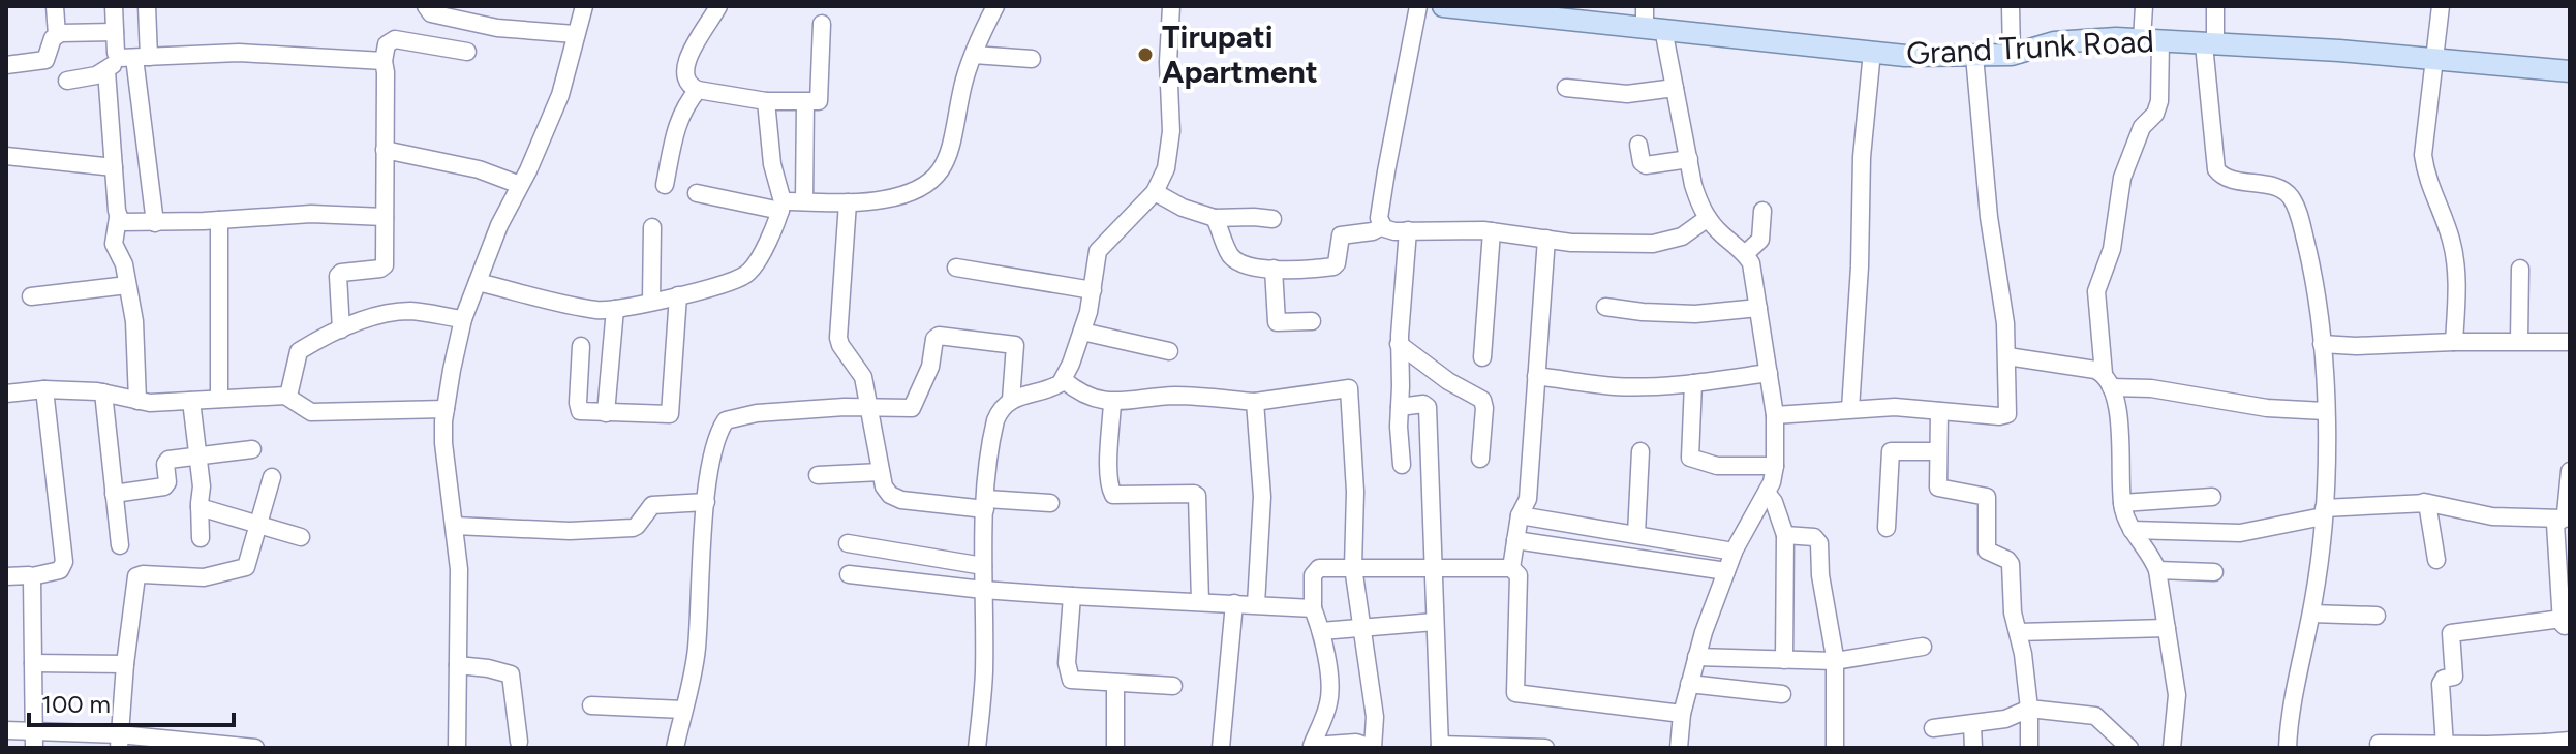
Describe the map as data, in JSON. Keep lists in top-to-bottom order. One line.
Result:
{"streets":{"main road":["Grand Trunk Road"]},"places":["Tirupati Apartment"],"scale_bar":"100 m"}
